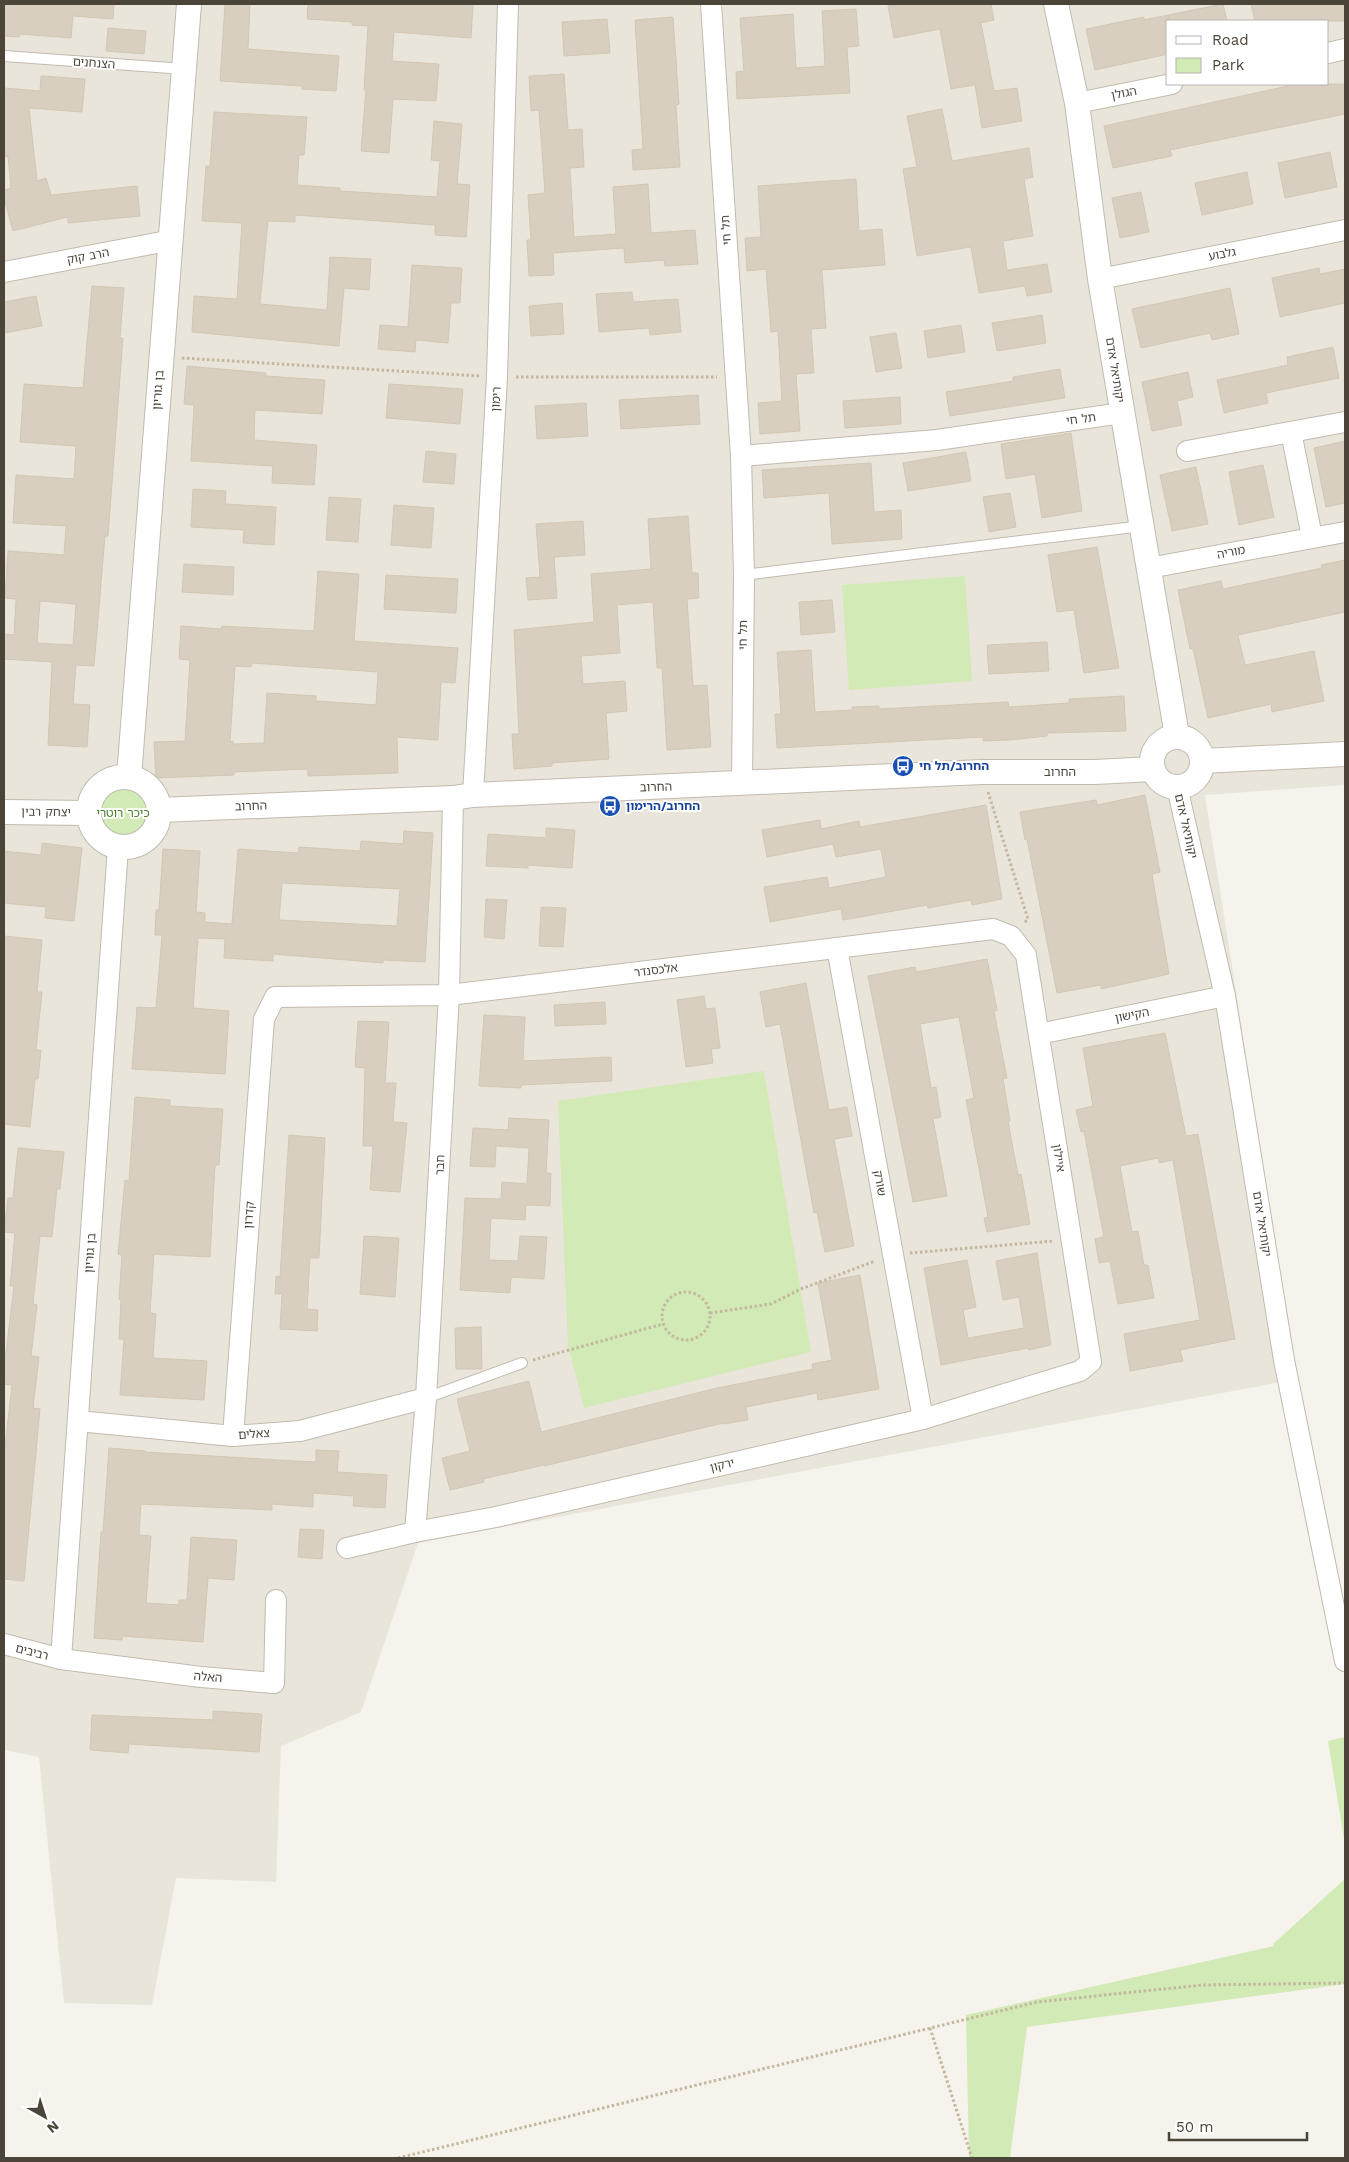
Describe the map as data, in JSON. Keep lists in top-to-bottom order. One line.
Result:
{"streets":{"street":["הגולן","תל חי","גלבוע","הרב קוק","יקותיאל אדם","בן גוריון","רימון","מוריה","החרוב","יצחק רבין","אלכסנדר","הקישון","איילון","חבר","שורק","קדרון","צאלים","ירקון","רביבים","האלה"],"lane":["הצנחנים"]},"crossings":[["הצנחנים","בן גוריון"],["הגולן","יקותיאל אדם"],["תל חי","יקותיאל אדם"],["תל חי","החרוב"],["גלבוע","יקותיאל אדם"],["הרב קוק","בן גוריון"],["יקותיאל אדם","מוריה"],["יקותיאל אדם","החרוב"],["יקותיאל אדם","הקישון"],["בן גוריון","החרוב"],["בן גוריון","יצחק רבין"],["בן גוריון","צאלים"],["בן גוריון","רביבים"],["בן גוריון","האלה"],["רימון","החרוב"],["רימון","חבר"],["החרוב","יצחק רבין"],["החרוב","חבר"],["אלכסנדר","איילון"],["אלכסנדר","חבר"],["אלכסנדר","שורק"],["אלכסנדר","קדרון"],["הקישון","איילון"],["איילון","ירקון"],["חבר","צאלים"],["חבר","ירקון"],["שורק","ירקון"],["קדרון","צאלים"],["רביבים","האלה"]],"parks":["כיכר רוטרי"],"places":{"bus stop":["החרוב/תל חי","החרוב/הרימון"]},"legend":["Road","Park"],"scale_bar":"50 m","north":"bottom right"}
